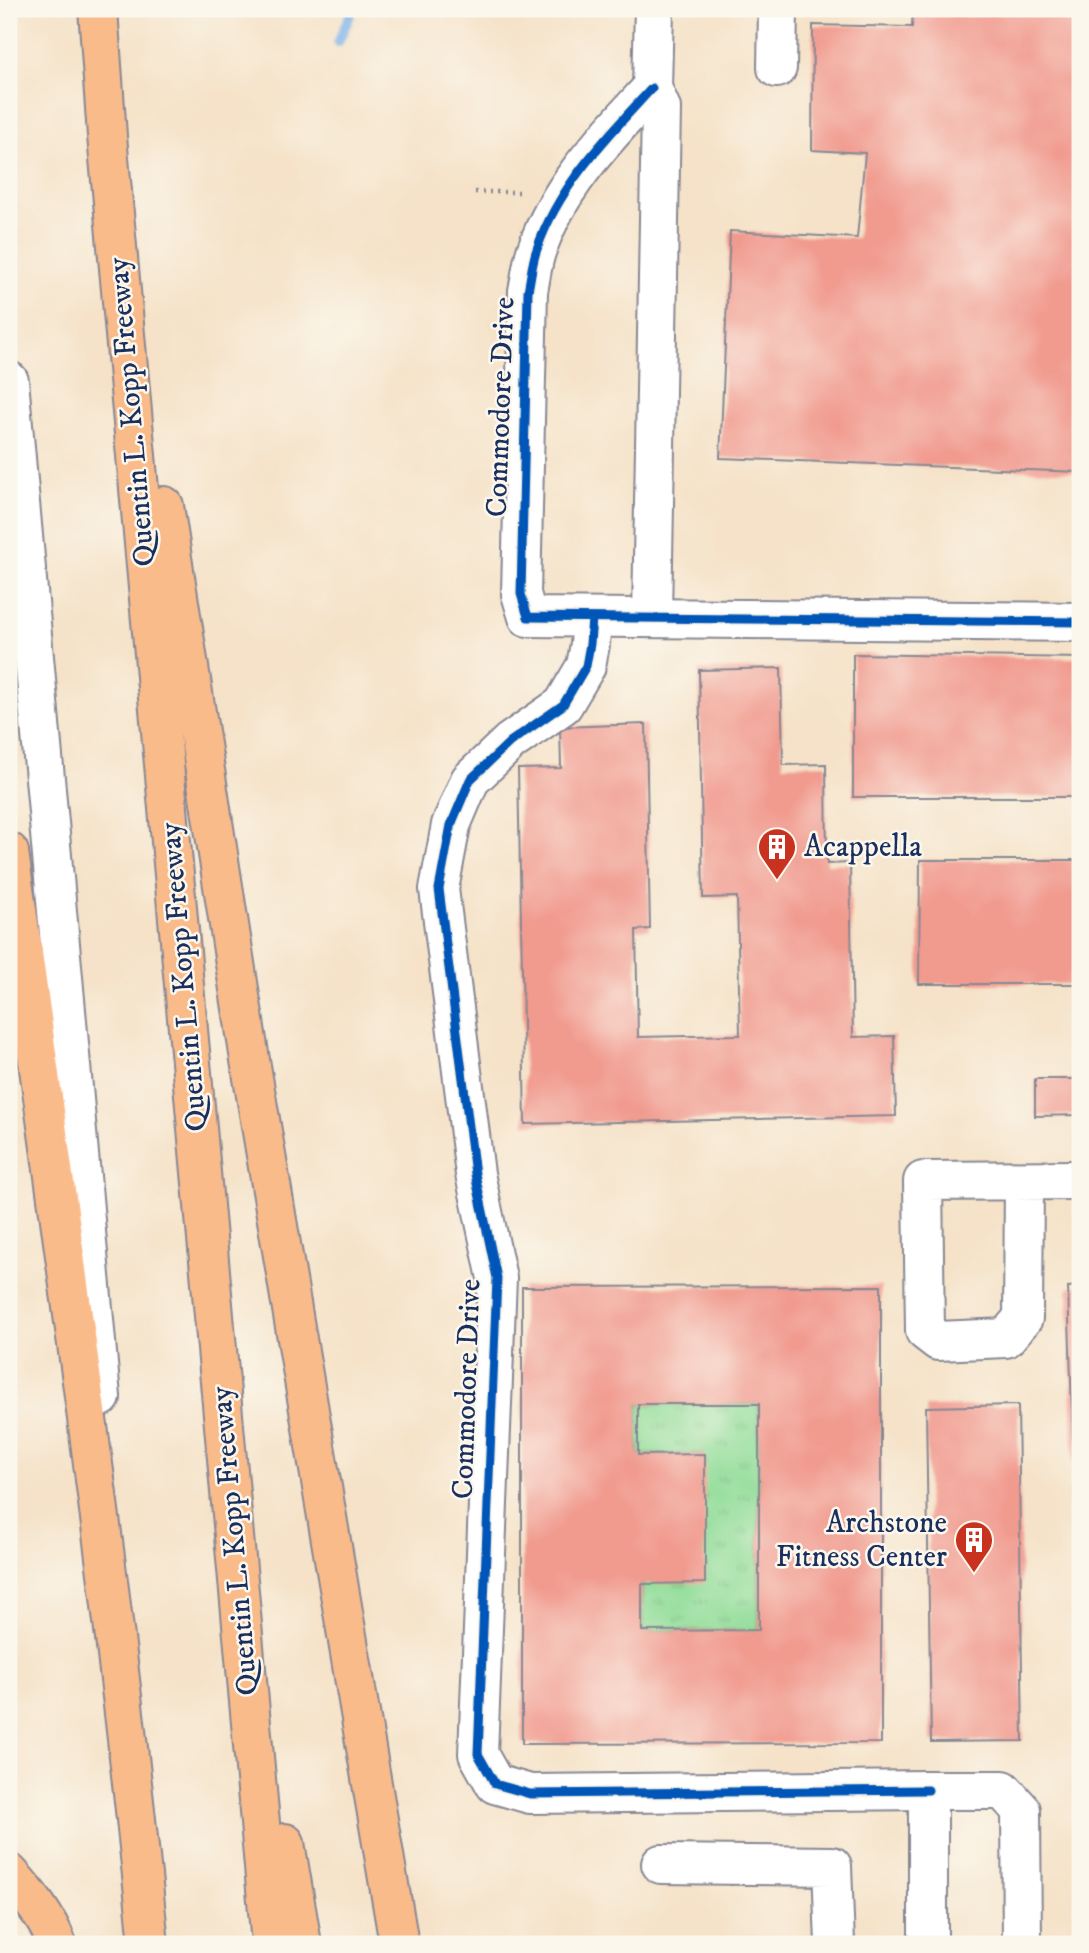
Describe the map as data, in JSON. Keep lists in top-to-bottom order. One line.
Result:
{"streets":{"highway":["Quentin L. Kopp Freeway"],"street":["Commodore Drive"]},"places":{"building":["Acappella","Archstone Fitness Center"]}}
